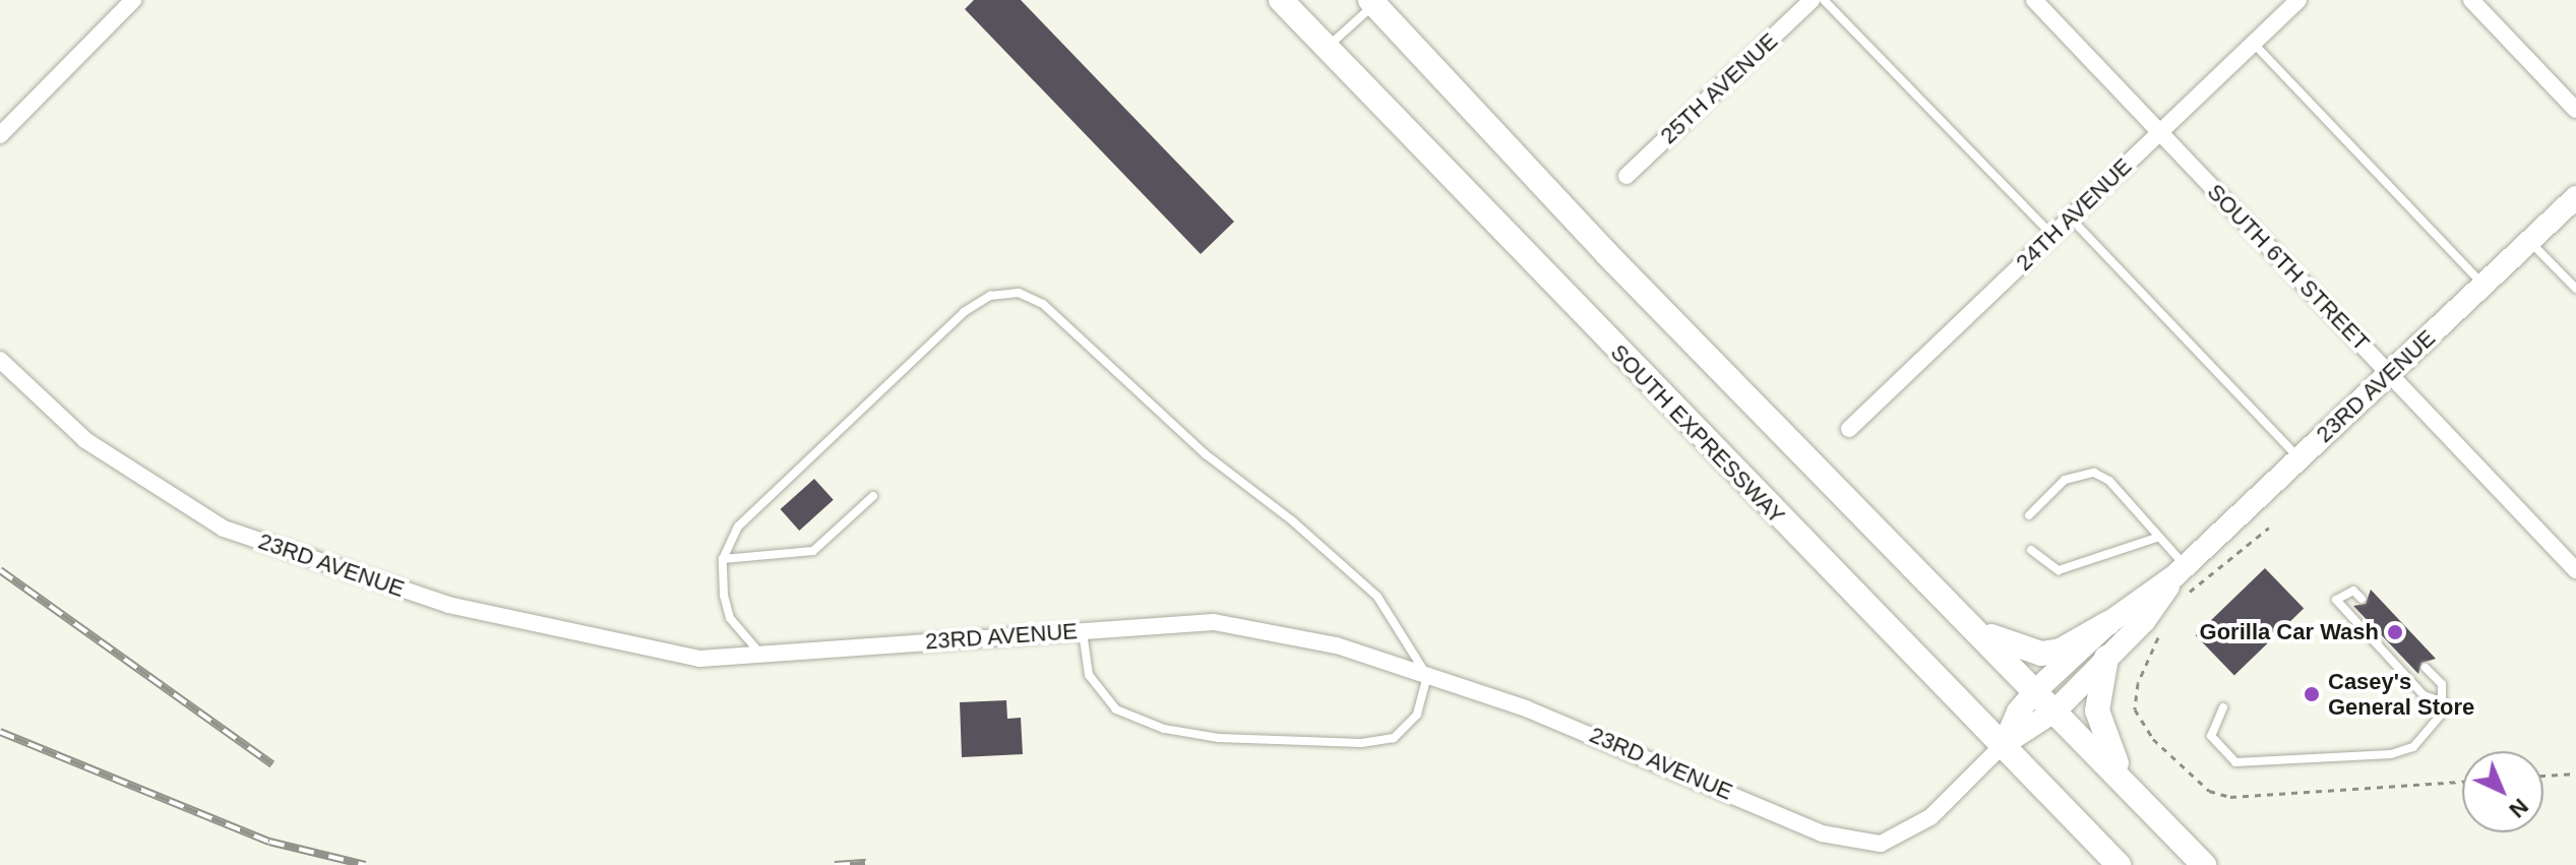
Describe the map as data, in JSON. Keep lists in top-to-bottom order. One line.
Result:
{"streets":{"main road":["23RD AVENUE","SOUTH EXPRESSWAY"],"street":["25TH AVENUE","24TH AVENUE","SOUTH 6TH STREET"]},"crossings":[["24TH AVENUE","SOUTH 6TH STREET"],["SOUTH 6TH STREET","23RD AVENUE"],["23RD AVENUE","SOUTH EXPRESSWAY"]],"places":["Gorilla Car Wash","Casey's General Store"],"north":"bottom right"}
